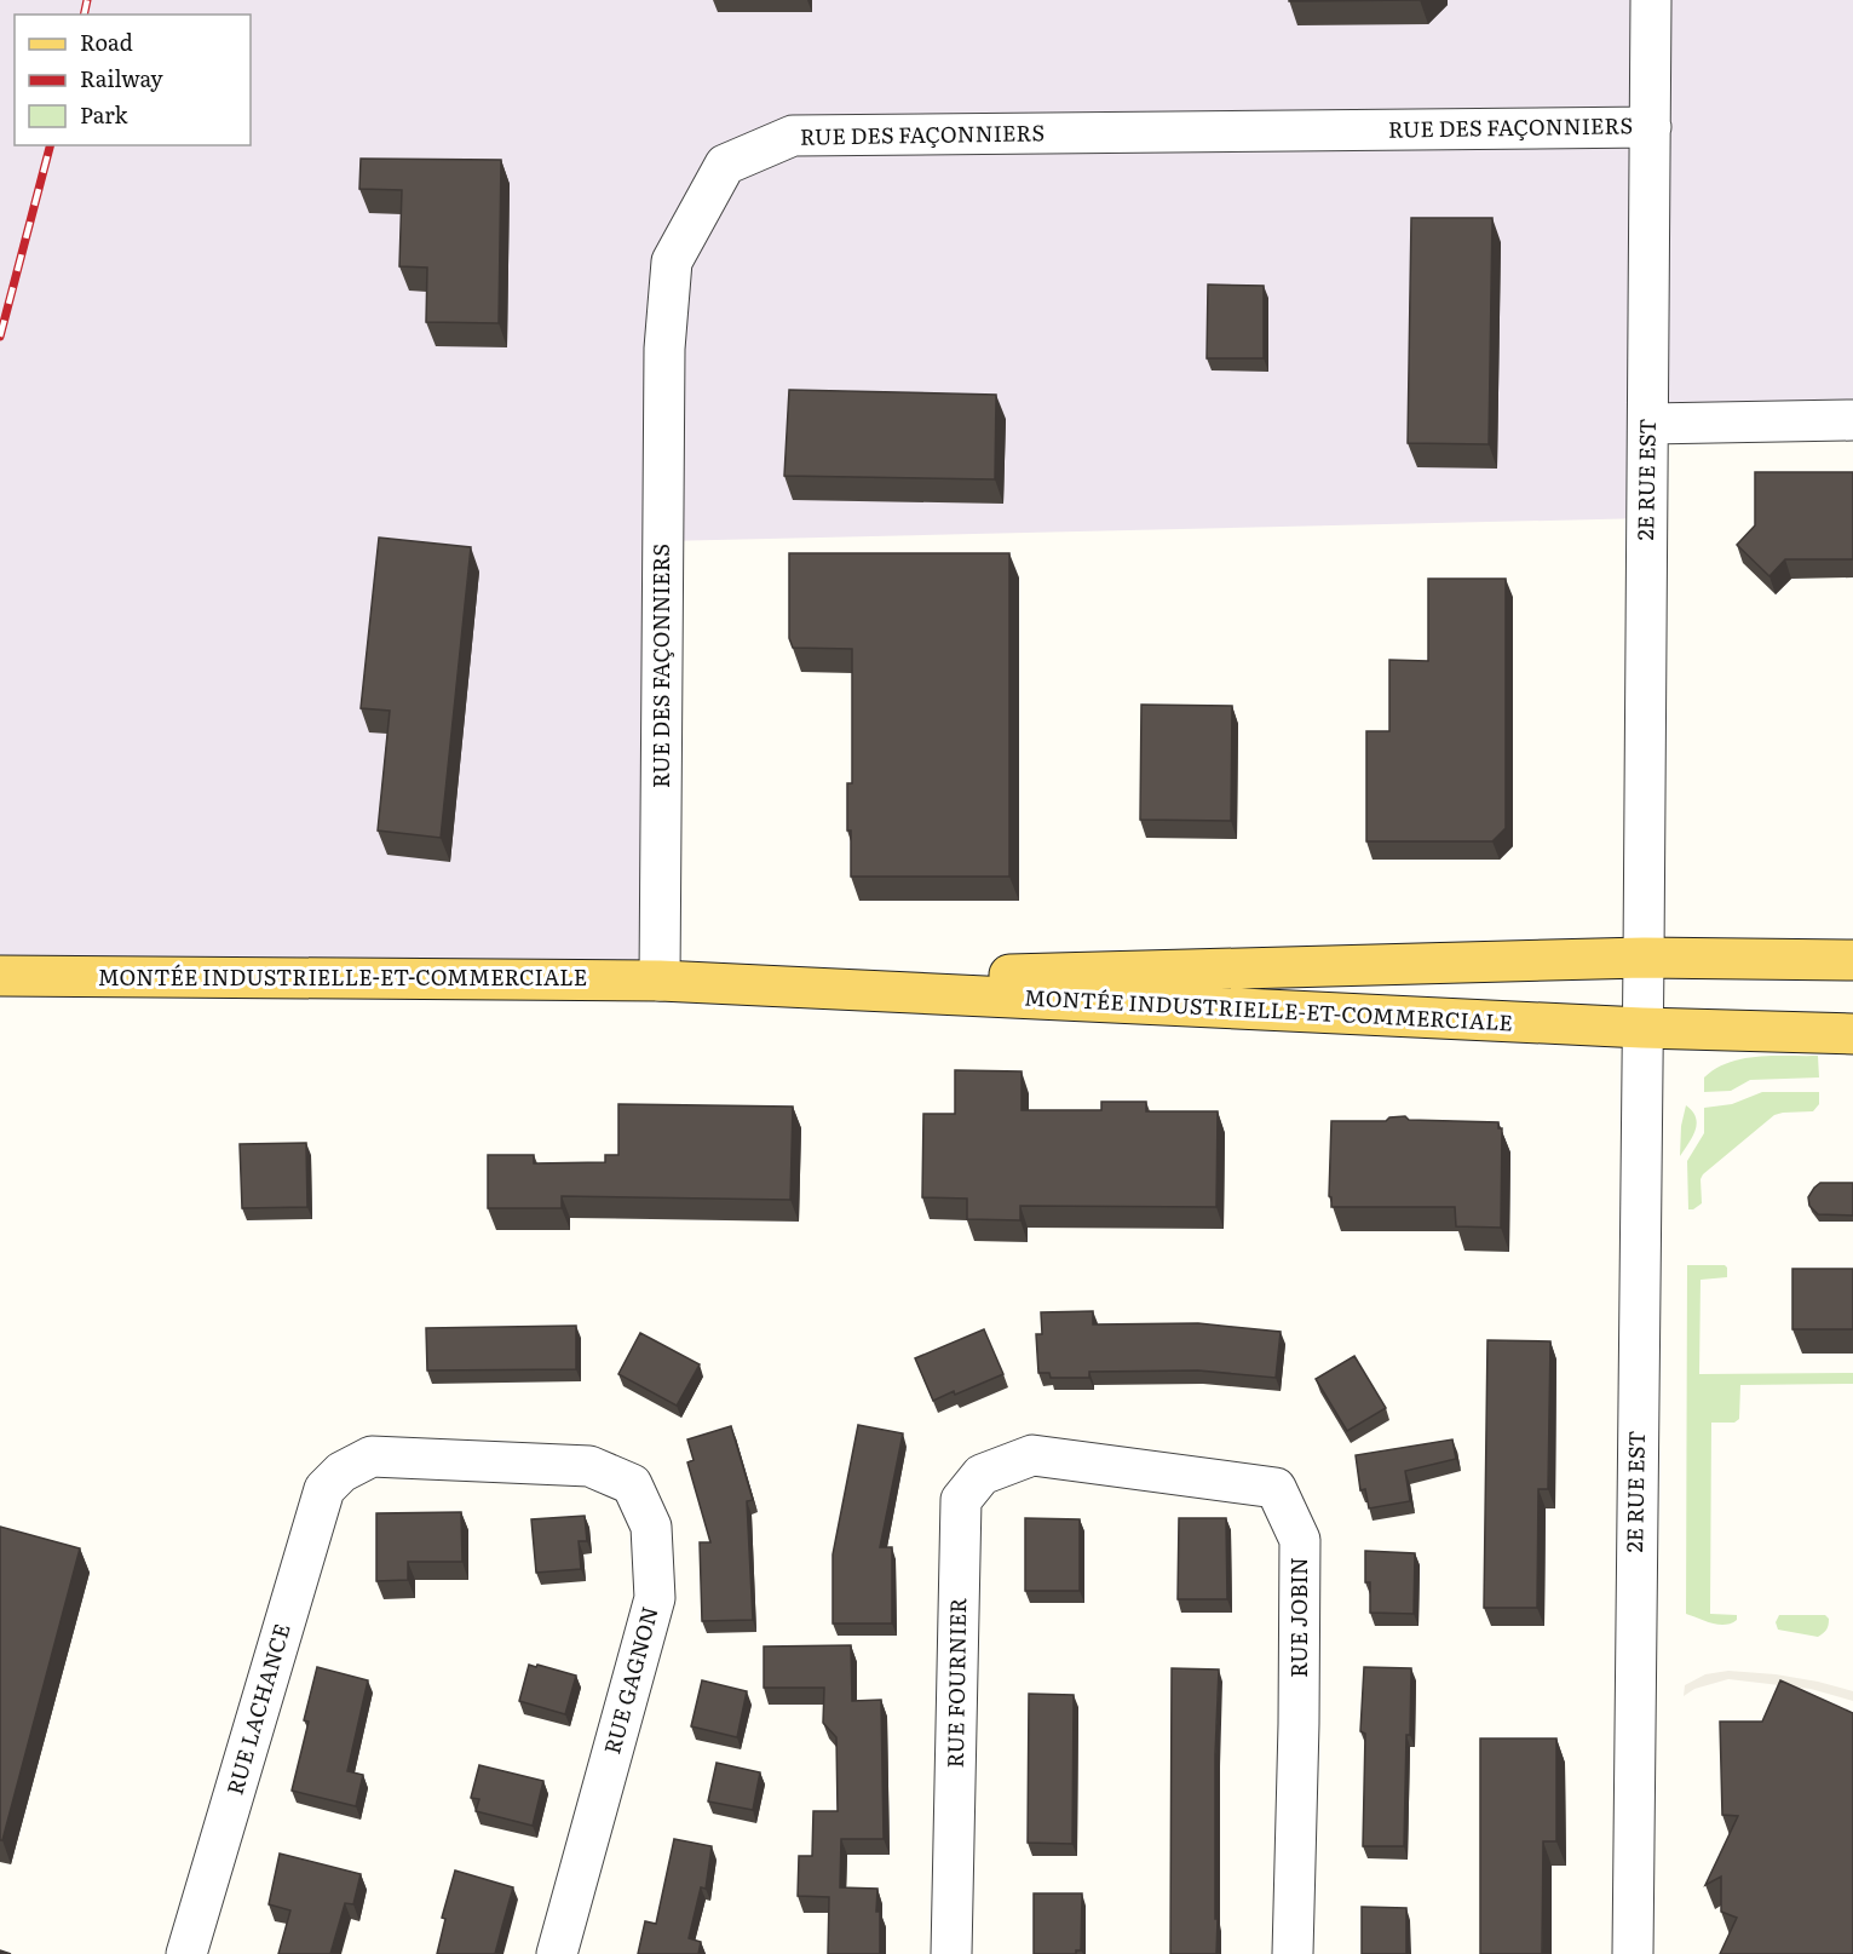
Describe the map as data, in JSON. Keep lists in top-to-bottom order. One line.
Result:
{"streets":{"main road":["MONTÉE INDUSTRIELLE-ET-COMMERCIALE"],"street":["RUE DES FAÇONNIERS","2E RUE EST","RUE JOBIN","RUE GAGNON","RUE FOURNIER","RUE LACHANCE"]},"crossings":[["RUE DES FAÇONNIERS","2E RUE EST"],["RUE DES FAÇONNIERS","MONTÉE INDUSTRIELLE-ET-COMMERCIALE"],["2E RUE EST","MONTÉE INDUSTRIELLE-ET-COMMERCIALE"],["RUE JOBIN","RUE FOURNIER"],["RUE GAGNON","RUE LACHANCE"]],"legend":["Road","Railway","Park"]}
